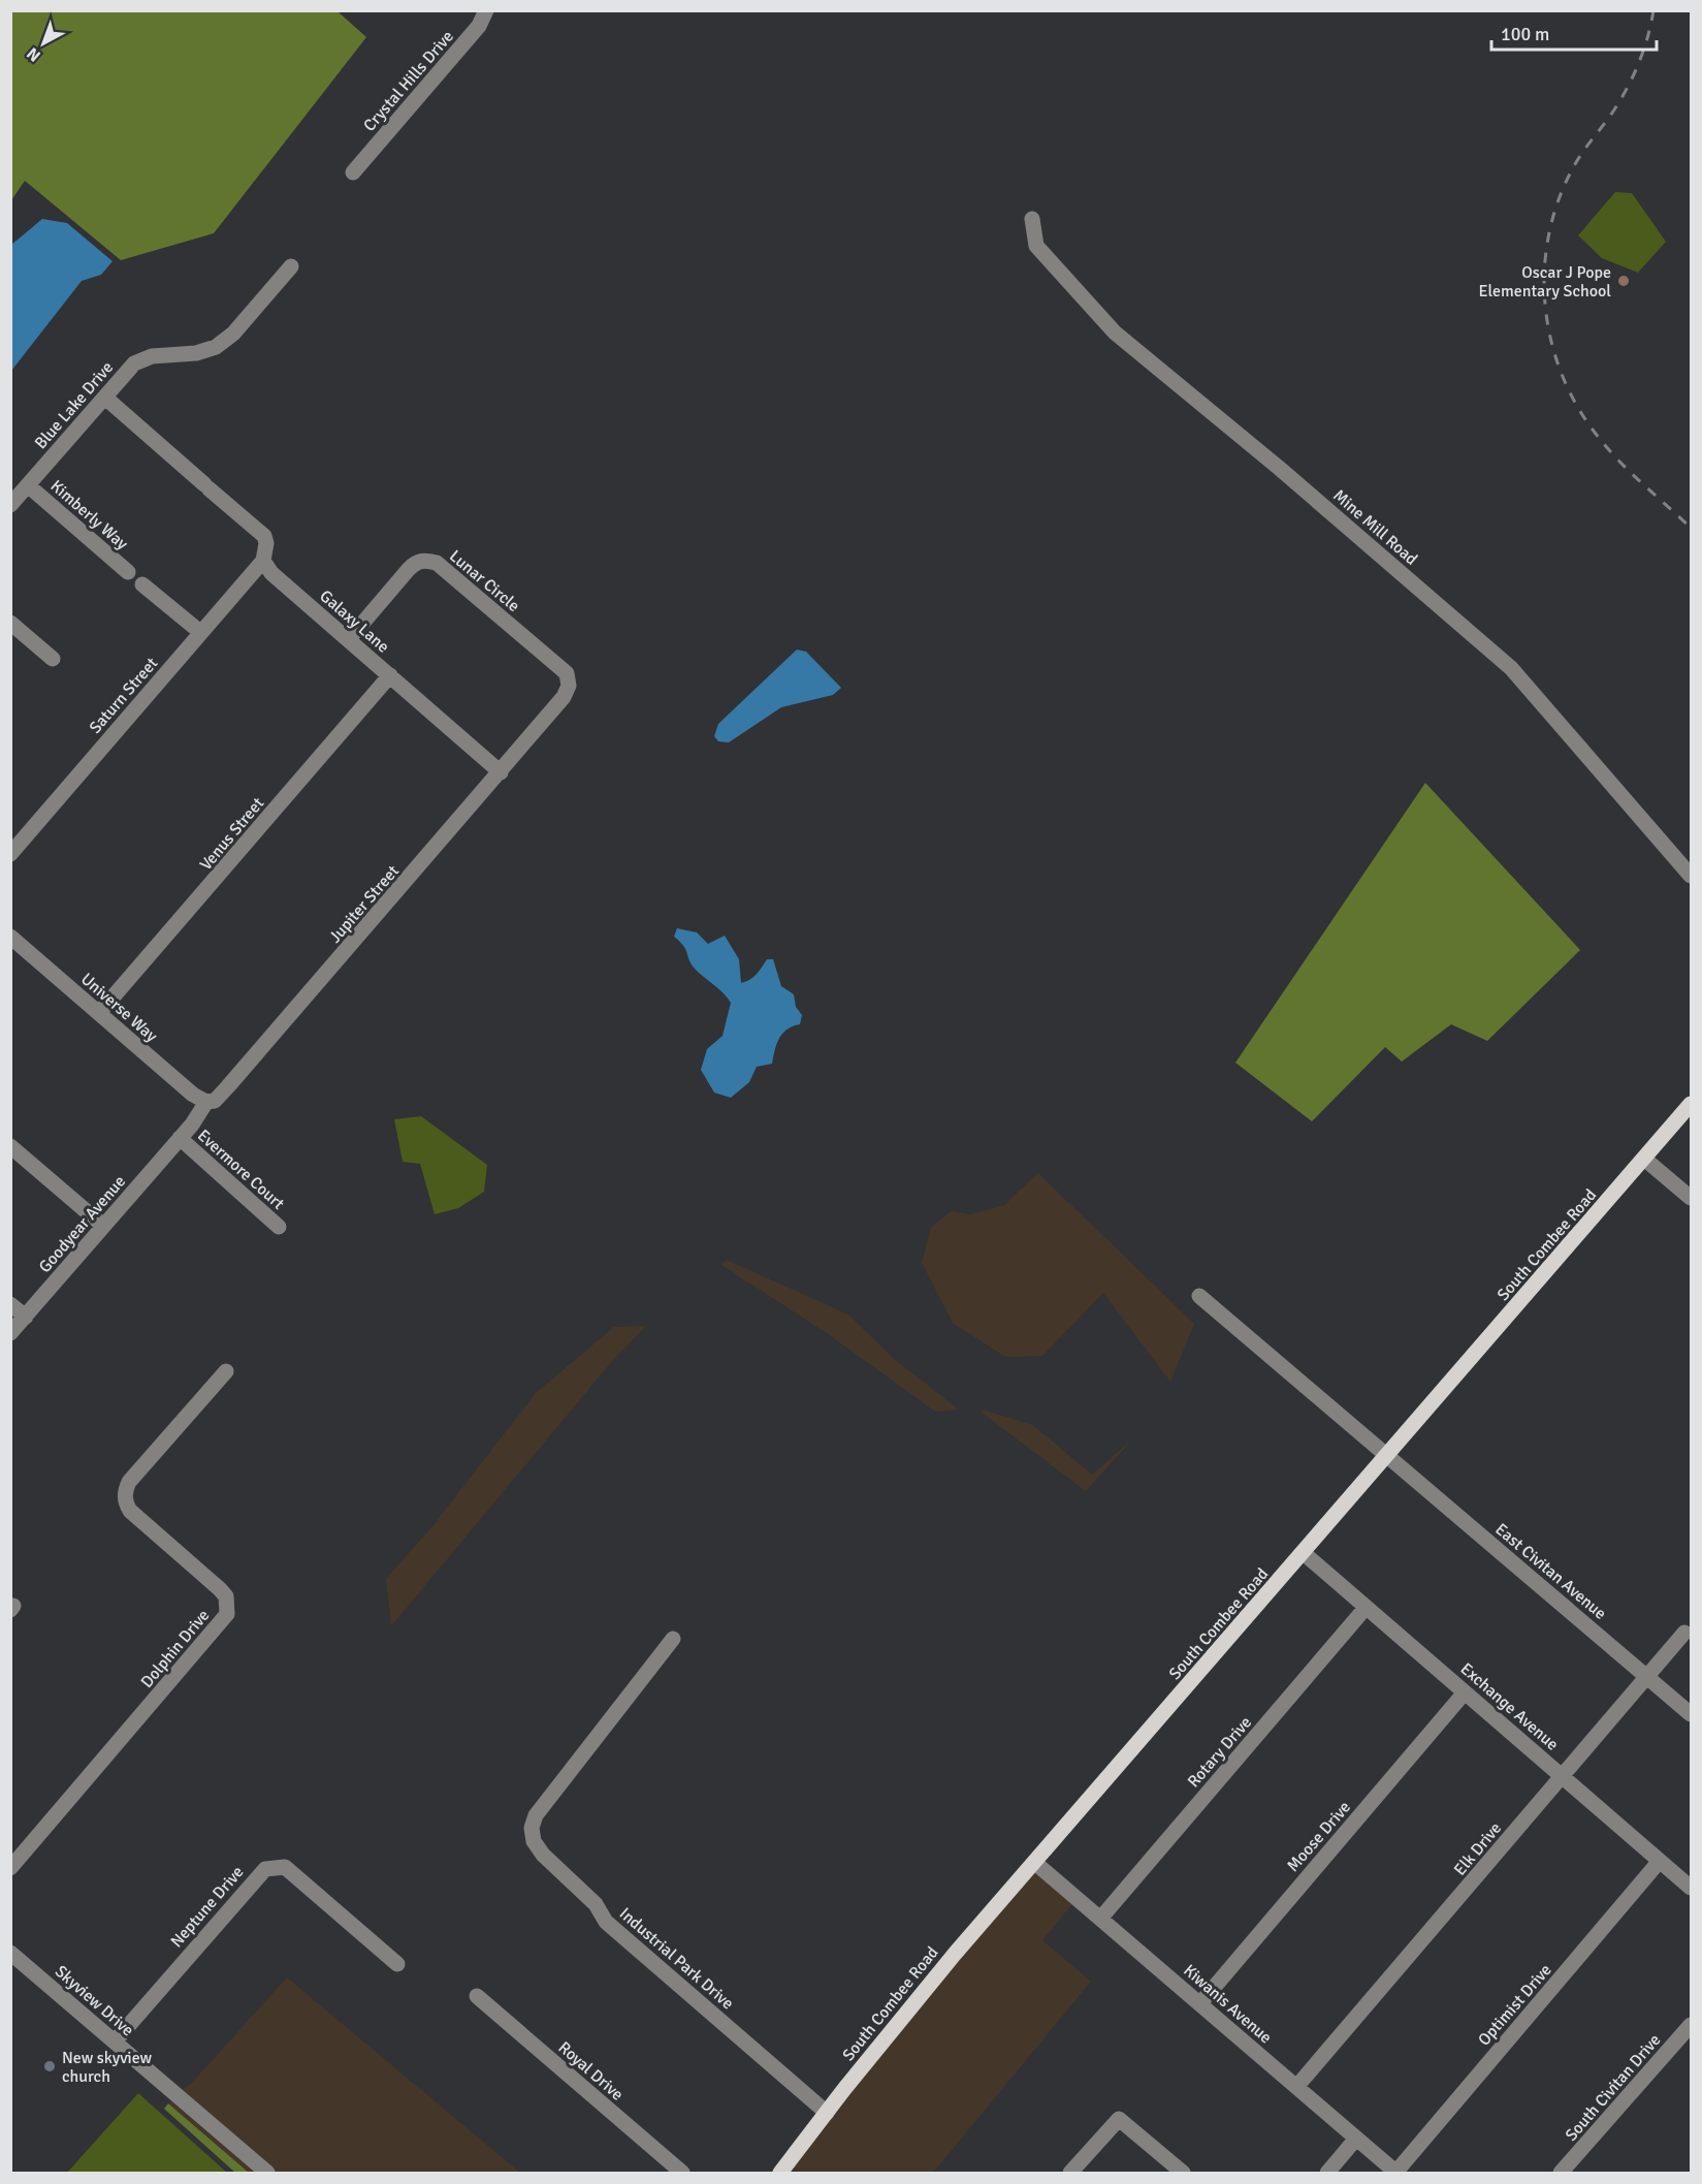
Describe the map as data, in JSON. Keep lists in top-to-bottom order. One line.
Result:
{"streets":{"main road":["South Combee Road"],"street":["Crystal Hills Drive","Blue Lake Drive","Kimberly Way","Mine Mill Road","Lunar Circle","Galaxy Lane","Saturn Street","Venus Street","Jupiter Street","Universe Way","Evermore Court","Goodyear Avenue","East Civitan Avenue","Dolphin Drive","Exchange Avenue","Rotary Drive","Moose Drive","Elk Drive","Neptune Drive","Industrial Park Drive","Skyview Drive","Kiwanis Avenue","Optimist Drive","Royal Drive","South Civitan Drive"]},"crossings":[["Blue Lake Drive","Kimberly Way"],["Lunar Circle","Galaxy Lane"],["Lunar Circle","Jupiter Street"],["Galaxy Lane","Saturn Street"],["Galaxy Lane","Venus Street"],["Galaxy Lane","Jupiter Street"],["Venus Street","Universe Way"],["Jupiter Street","Universe Way"],["Jupiter Street","Evermore Court"],["Jupiter Street","Goodyear Avenue"],["Evermore Court","Goodyear Avenue"],["South Combee Road","East Civitan Avenue"],["South Combee Road","Exchange Avenue"],["South Combee Road","Industrial Park Drive"],["South Combee Road","Kiwanis Avenue"],["East Civitan Avenue","Elk Drive"],["Exchange Avenue","Rotary Drive"],["Exchange Avenue","Moose Drive"],["Exchange Avenue","Elk Drive"],["Exchange Avenue","Optimist Drive"],["Rotary Drive","Kiwanis Avenue"],["Moose Drive","Kiwanis Avenue"],["Elk Drive","Kiwanis Avenue"],["Neptune Drive","Skyview Drive"],["Kiwanis Avenue","Optimist Drive"]],"places":["Oscar J Pope Elementary School","New skyview church"],"scale_bar":"100 m","north":"bottom left"}
